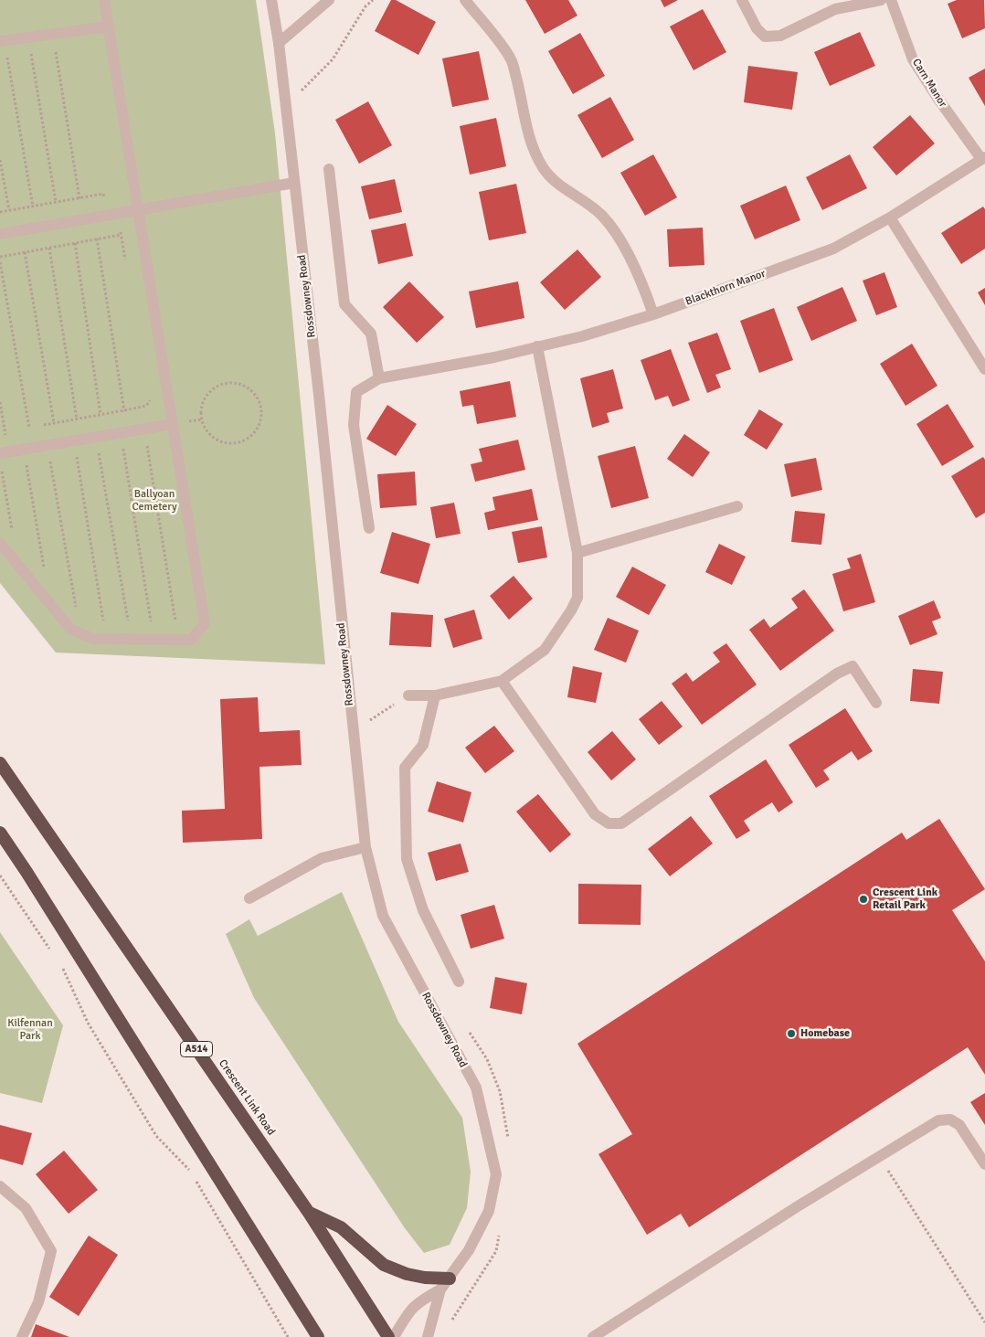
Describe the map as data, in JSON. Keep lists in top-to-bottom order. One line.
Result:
{"streets":{"highway":["A514","Crescent Link Road"],"street":["Carn Manor","Blackthorn Manor","Rossdowney Road"]},"crossings":[["Carn Manor","Blackthorn Manor"]],"parks":["Ballyoan Cemetery","Kilfennan Park"],"places":["Crescent Link Retail Park","Homebase"]}
